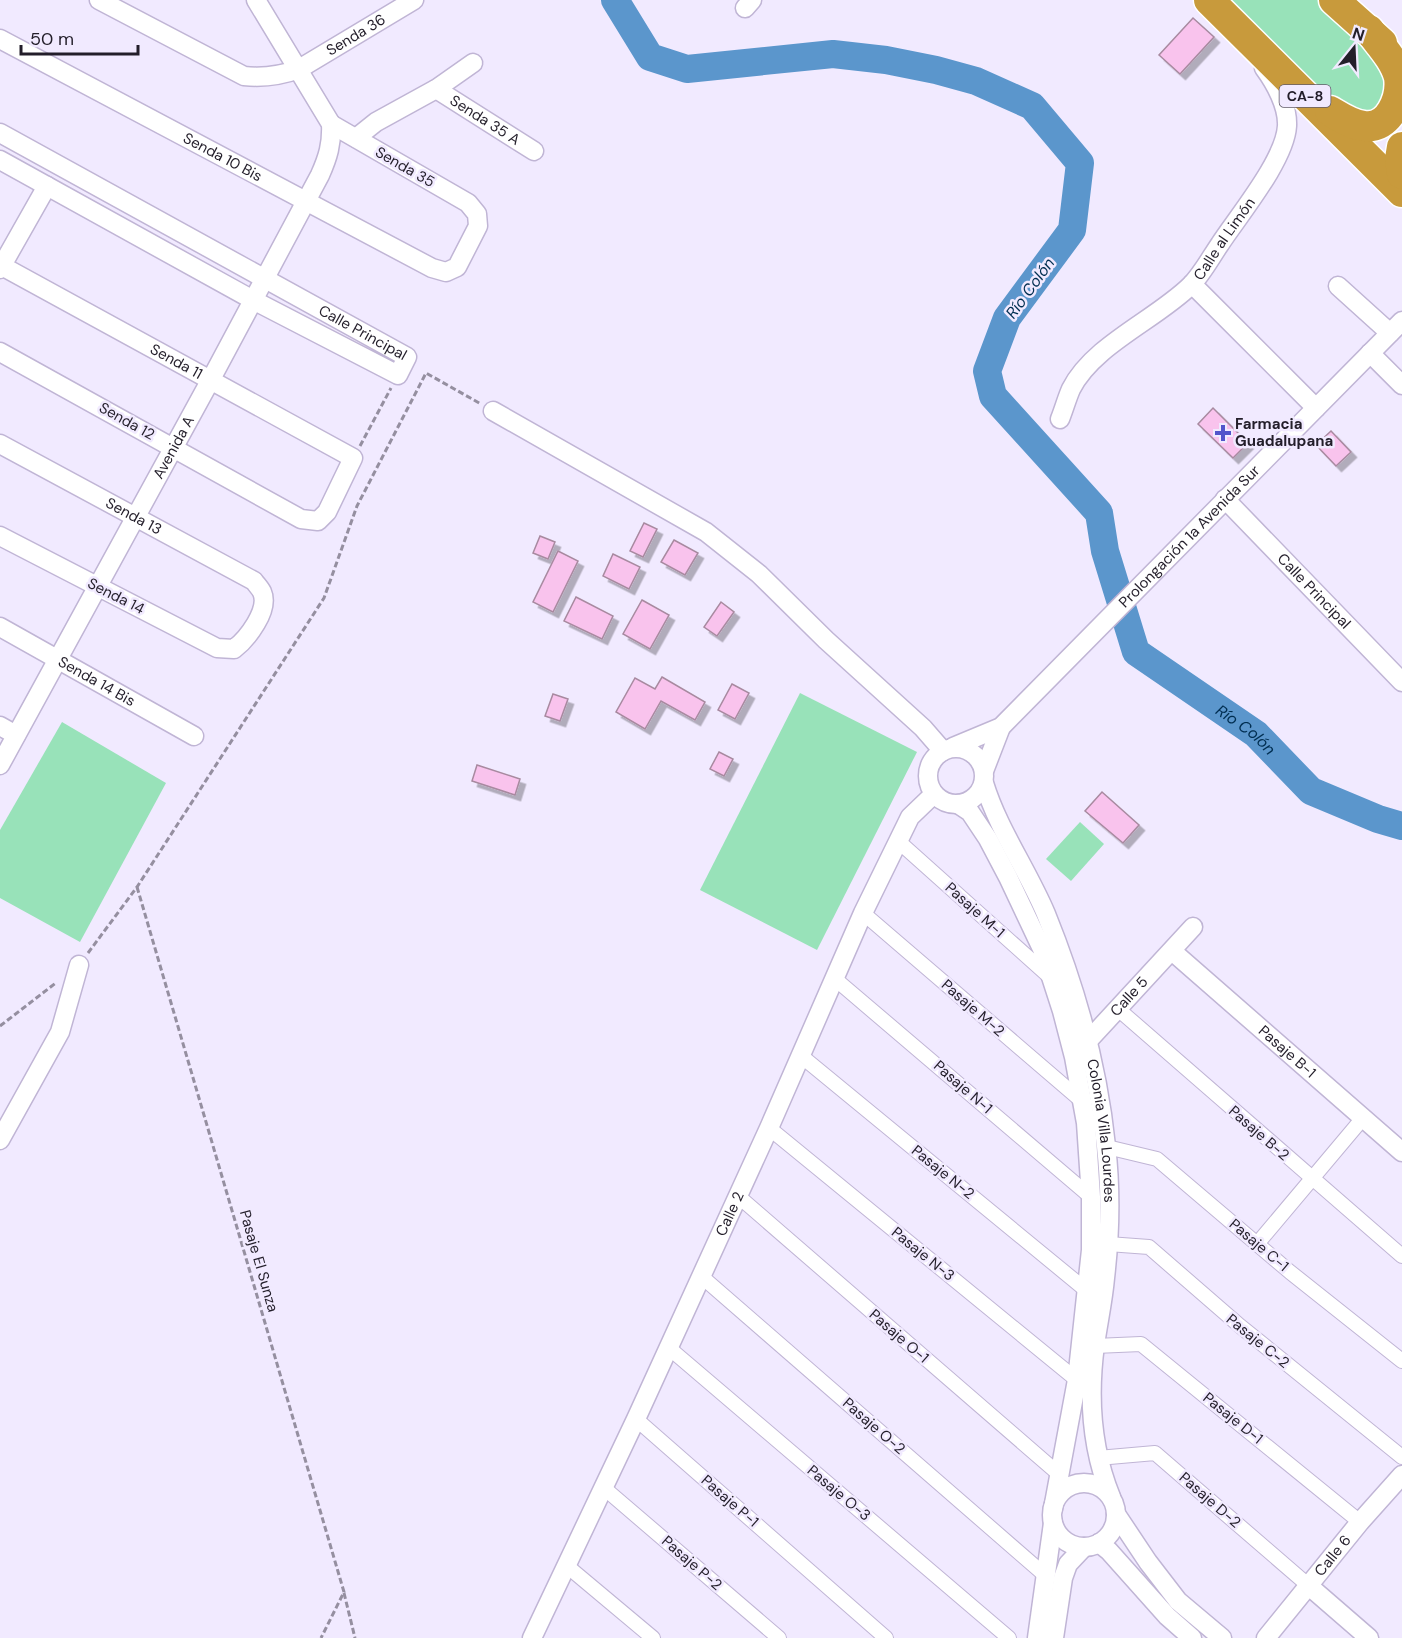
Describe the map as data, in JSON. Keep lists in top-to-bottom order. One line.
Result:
{"streets":{"highway":["CA-8"],"street":["Senda 36","Senda 35 A","Senda 10 Bis","Senda 35","Calle al Limón","Calle Principal","Senda 11","Senda 12","Avenida A","Senda 13","Prolongación 1a Avenida Sur","Senda 14","Senda 14 Bis","Pasaje M-1","Calle 5","Pasaje M-2","Pasaje B-1","Pasaje N-1","Colonia Villa Lourdes","Pasaje B-2","Pasaje N-2","Calle 2","Pasaje C-1","Pasaje N-3","Pasaje O-1","Pasaje C-2","Pasaje D-1","Pasaje O-2","Pasaje O-3","Pasaje D-2","Pasaje P-1","Calle 6","Pasaje P-2"],"path":["Pasaje El Sunza"]},"crossings":[["CA-8","Calle al Limón"],["Senda 10 Bis","Senda 35"],["Senda 10 Bis","Avenida A"],["Senda 35","Avenida A"],["Calle Principal","Avenida A"],["Calle Principal","Prolongación 1a Avenida Sur"],["Senda 11","Senda 12"],["Senda 11","Avenida A"],["Senda 12","Avenida A"],["Avenida A","Senda 13"],["Avenida A","Senda 14"],["Avenida A","Senda 14 Bis"],["Senda 13","Senda 14"],["Prolongación 1a Avenida Sur","Colonia Villa Lourdes"],["Prolongación 1a Avenida Sur","Calle 2"],["Pasaje M-1","Colonia Villa Lourdes"],["Pasaje M-1","Calle 2"],["Calle 5","Pasaje B-1"],["Calle 5","Colonia Villa Lourdes"],["Calle 5","Pasaje B-2"],["Pasaje M-2","Colonia Villa Lourdes"],["Pasaje M-2","Calle 2"],["Pasaje N-1","Colonia Villa Lourdes"],["Pasaje N-1","Calle 2"],["Colonia Villa Lourdes","Pasaje N-2"],["Colonia Villa Lourdes","Calle 2"],["Colonia Villa Lourdes","Pasaje C-1"],["Colonia Villa Lourdes","Pasaje N-3"],["Colonia Villa Lourdes","Pasaje O-1"],["Colonia Villa Lourdes","Pasaje C-2"],["Colonia Villa Lourdes","Pasaje D-1"],["Colonia Villa Lourdes","Pasaje O-2"],["Colonia Villa Lourdes","Pasaje D-2"],["Pasaje N-2","Calle 2"],["Calle 2","Pasaje N-3"],["Calle 2","Pasaje O-1"],["Calle 2","Pasaje O-2"],["Calle 2","Pasaje O-3"],["Calle 2","Pasaje P-1"],["Calle 2","Pasaje P-2"],["Pasaje D-1","Calle 6"],["Pasaje D-2","Calle 6"]],"water":["Río Colón"],"places":{"health":["Farmacia Guadalupana"]},"scale_bar":"50 m","north":"top"}
